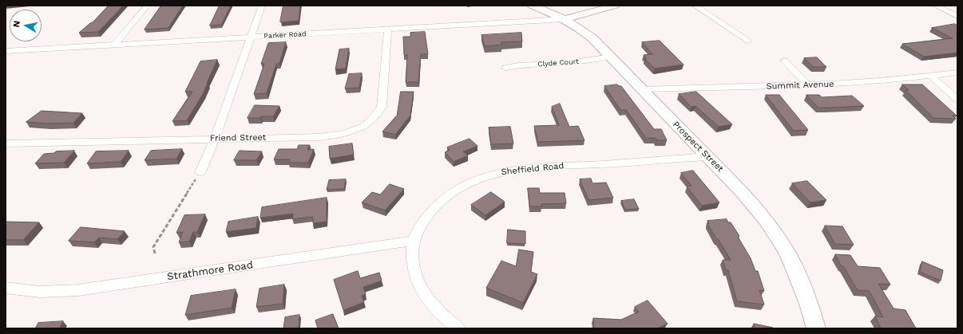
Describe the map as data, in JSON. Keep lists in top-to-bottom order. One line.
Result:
{"streets":{"main road":["Prospect Street"],"street":["Parker Road","Clyde Court","Summit Avenue","Friend Street","Sheffield Road","Strathmore Road"]},"crossings":[["Parker Road","Friend Street"],["Parker Road","Prospect Street"],["Clyde Court","Prospect Street"],["Summit Avenue","Prospect Street"],["Prospect Street","Sheffield Road"],["Sheffield Road","Strathmore Road"]],"north":"left"}
